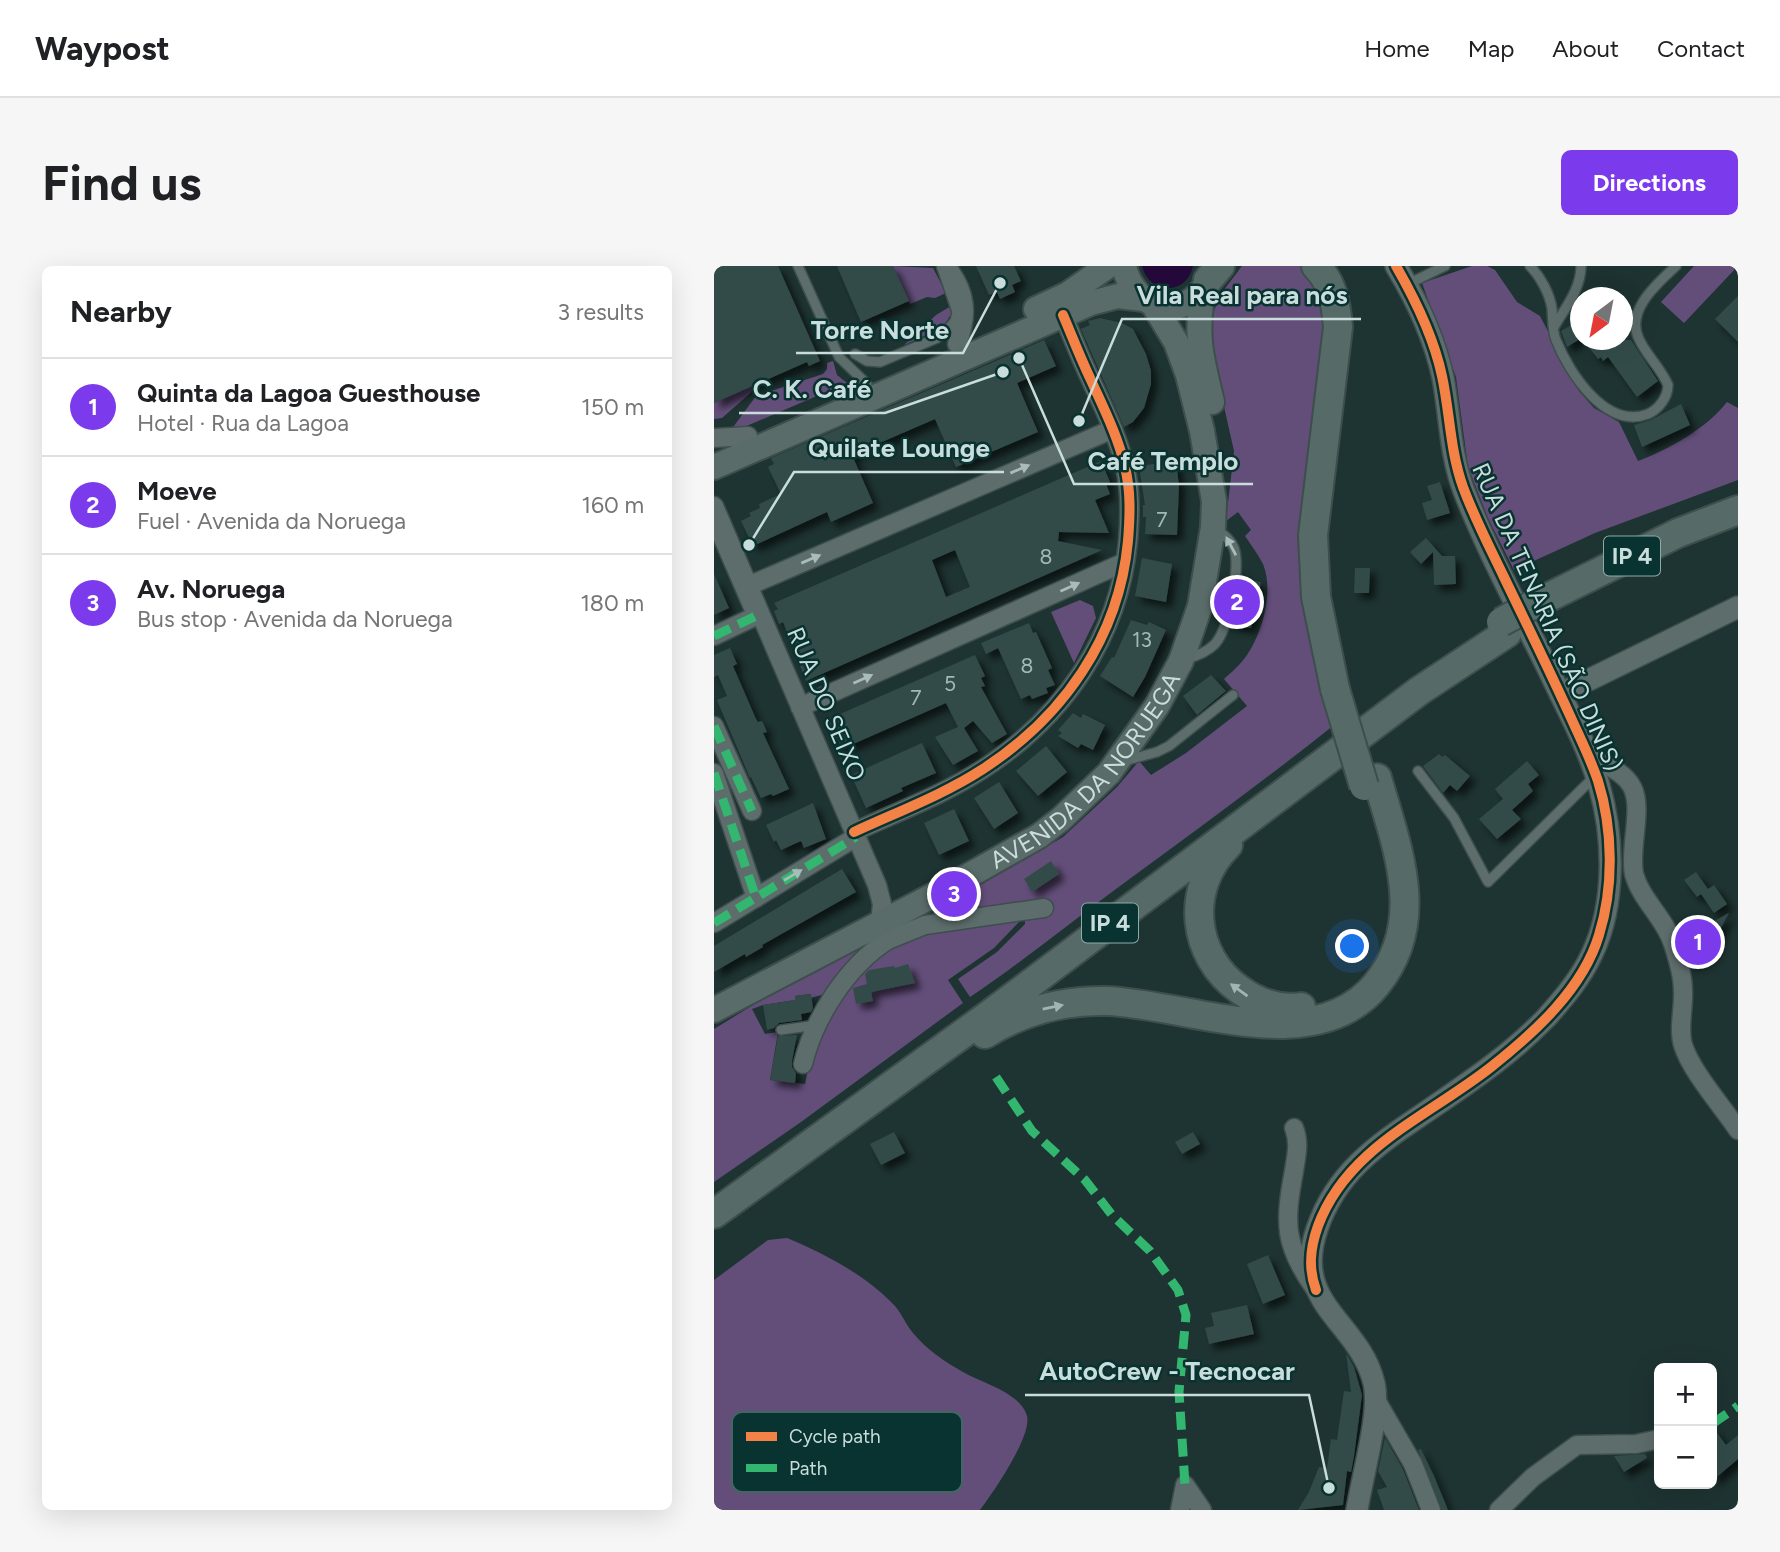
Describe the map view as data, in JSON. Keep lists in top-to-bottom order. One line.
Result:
{"streets":{"highway":["IP 4"],"main road":["AVENIDA DA NORUEGA"],"street":["RUA DA TENARIA (SÃO DINIS)","RUA DO SEIXO"]},"crossings":[["RUA DO SEIXO","AVENIDA DA NORUEGA"]],"places":["Torre Norte","Café Templo","C. K. Café","Vila Real para nós","Quilate Lounge","AutoCrew - Tecnocar"],"house_numbers":["7","8","13","8","5","7"],"legend":["Cycle path","Path"],"north":"bottom left","page":{"header":"Waypost","nav":["Home","Map","About","Contact"],"buttons":"Directions","title":"Find us","heading":["Nearby","3 results"],"list":[{"mark":"1","name":"Quinta da Lagoa Guesthouse","note":"Hotel · Rua da Lagoa","value":"150 m"},{"mark":"2","name":"Moeve","note":"Fuel · Avenida da Noruega","value":"160 m"},{"mark":"3","name":"Av. Noruega","note":"Bus stop · Avenida da Noruega","value":"180 m"}],"pins":["2","3","1"],"map_buttons":["+","−"]}}
